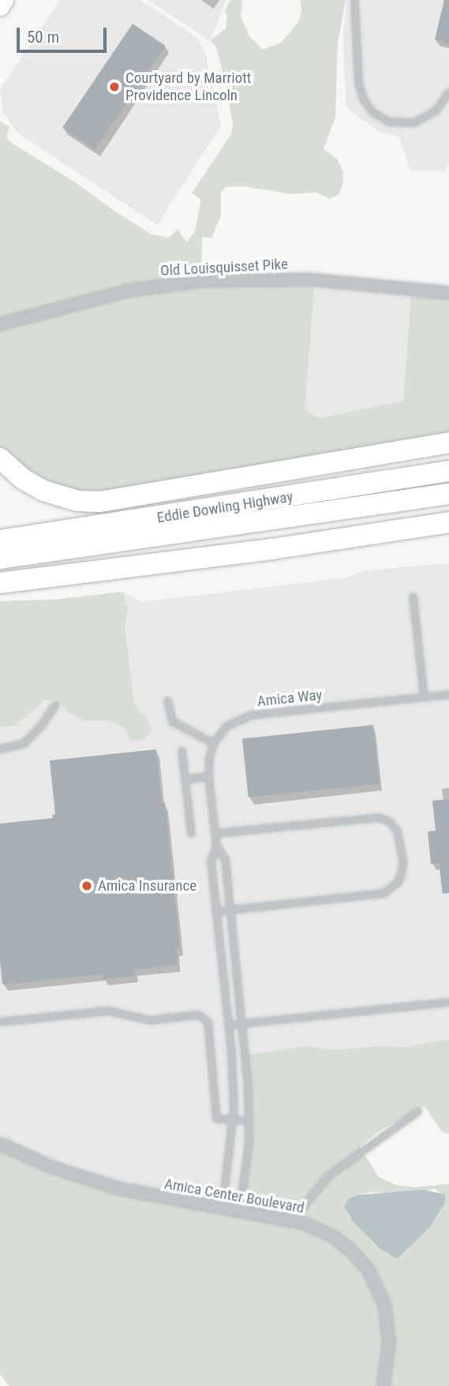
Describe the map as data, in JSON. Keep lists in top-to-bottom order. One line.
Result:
{"streets":{"highway":["Eddie Dowling Highway"],"street":["Old Louisquisset Pike","Amica Center Boulevard"],"lane":["Amica Way"]},"places":["Courtyard by Marriott Providence Lincoln","Amica Insurance"],"scale_bar":"50 m"}
